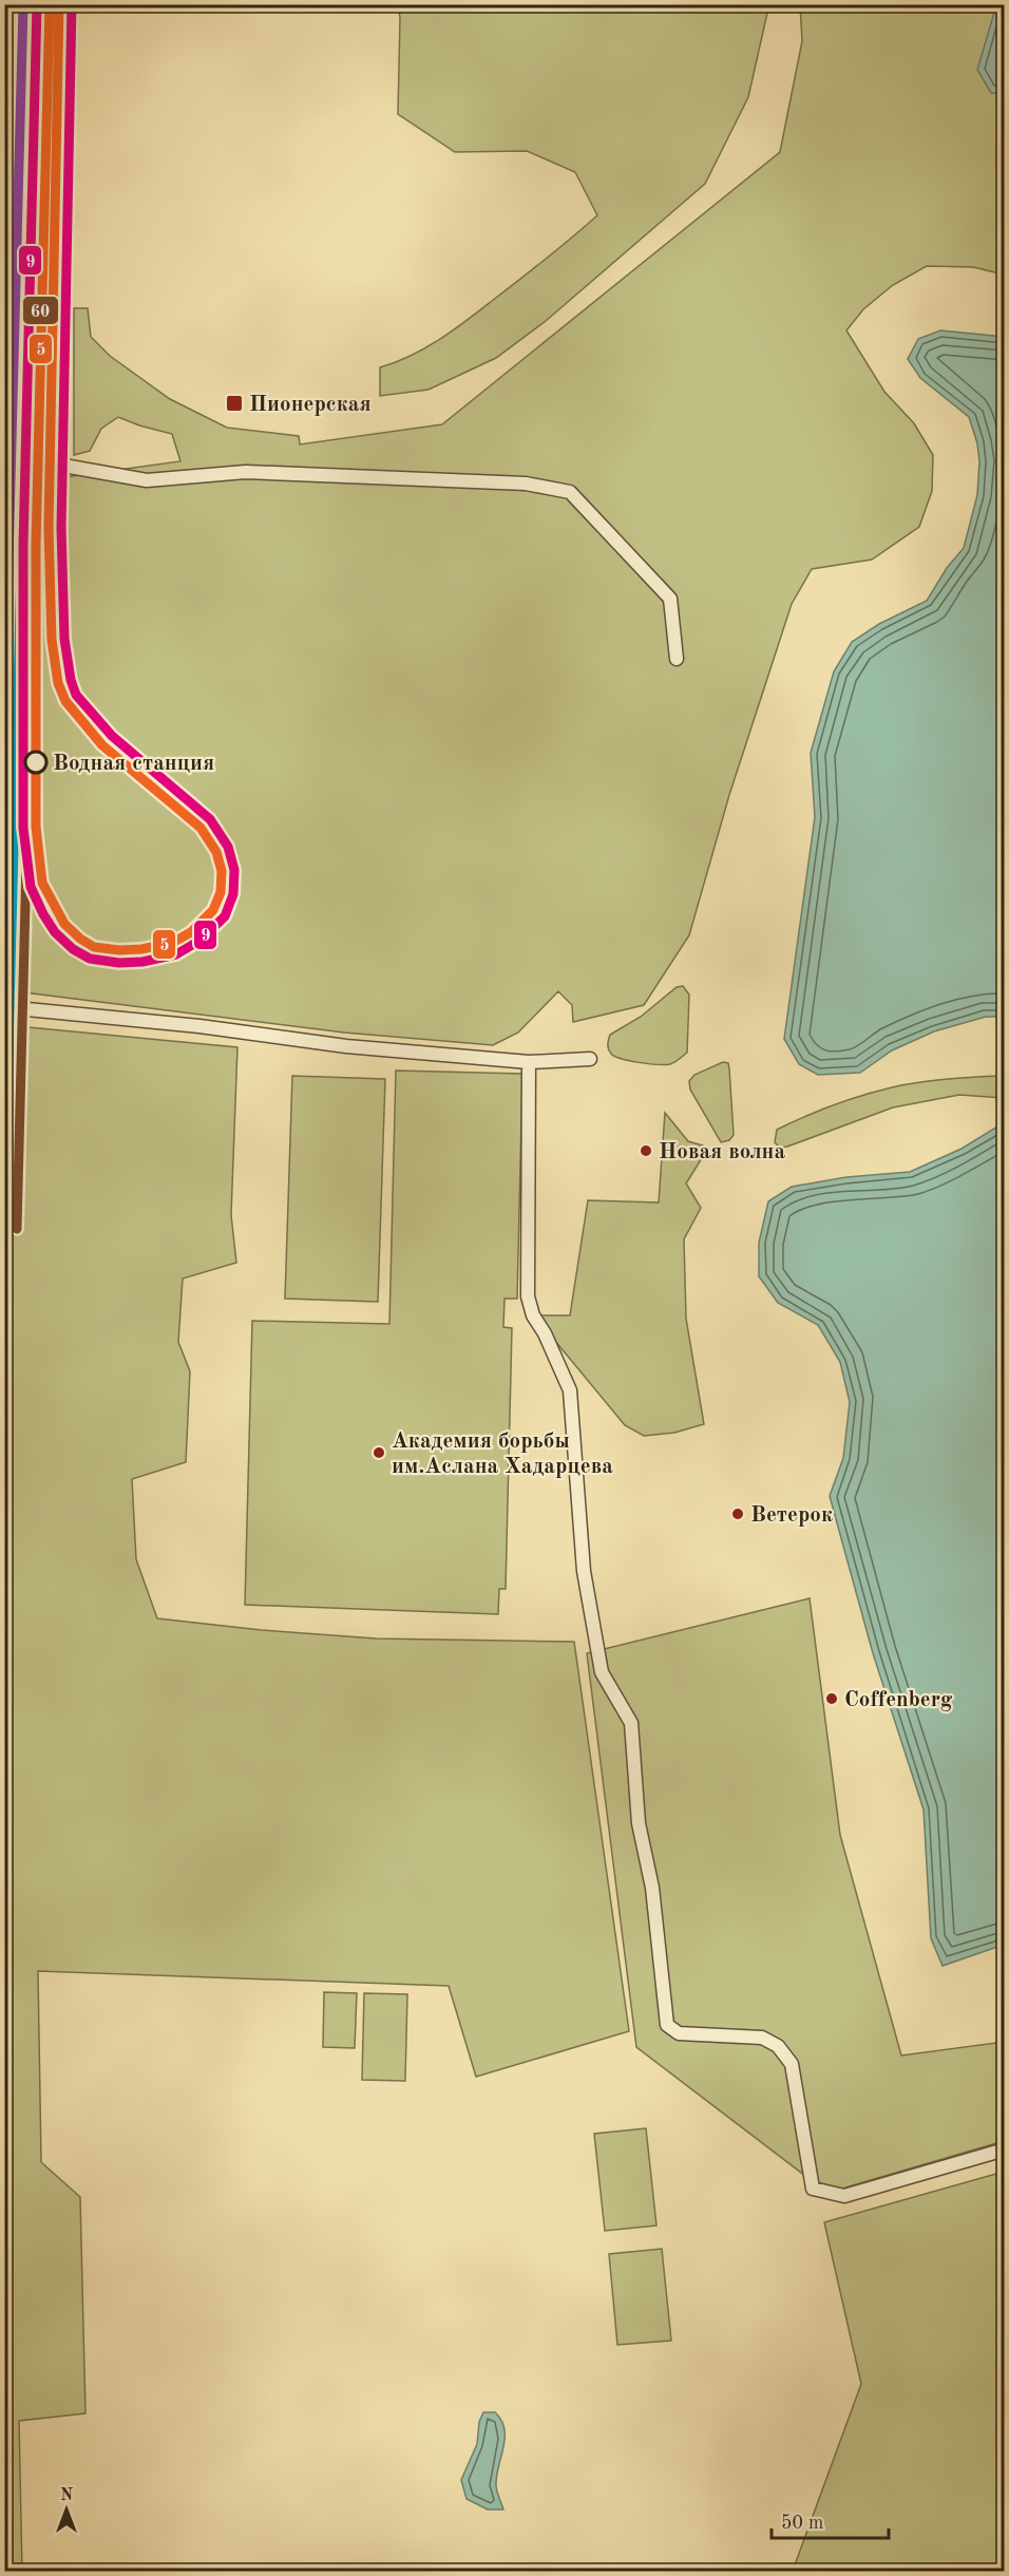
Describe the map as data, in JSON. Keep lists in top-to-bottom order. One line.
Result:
{"places":{"transit":["Пионерская"],"other":["Водная станция","Новая волна","Академия борьбы им.Аслана Хадарцева","Ветерок","Coffenberg"]},"lines":["transit line 5","transit line 9","transit line 60"],"scale_bar":"50 m","north":"top"}
